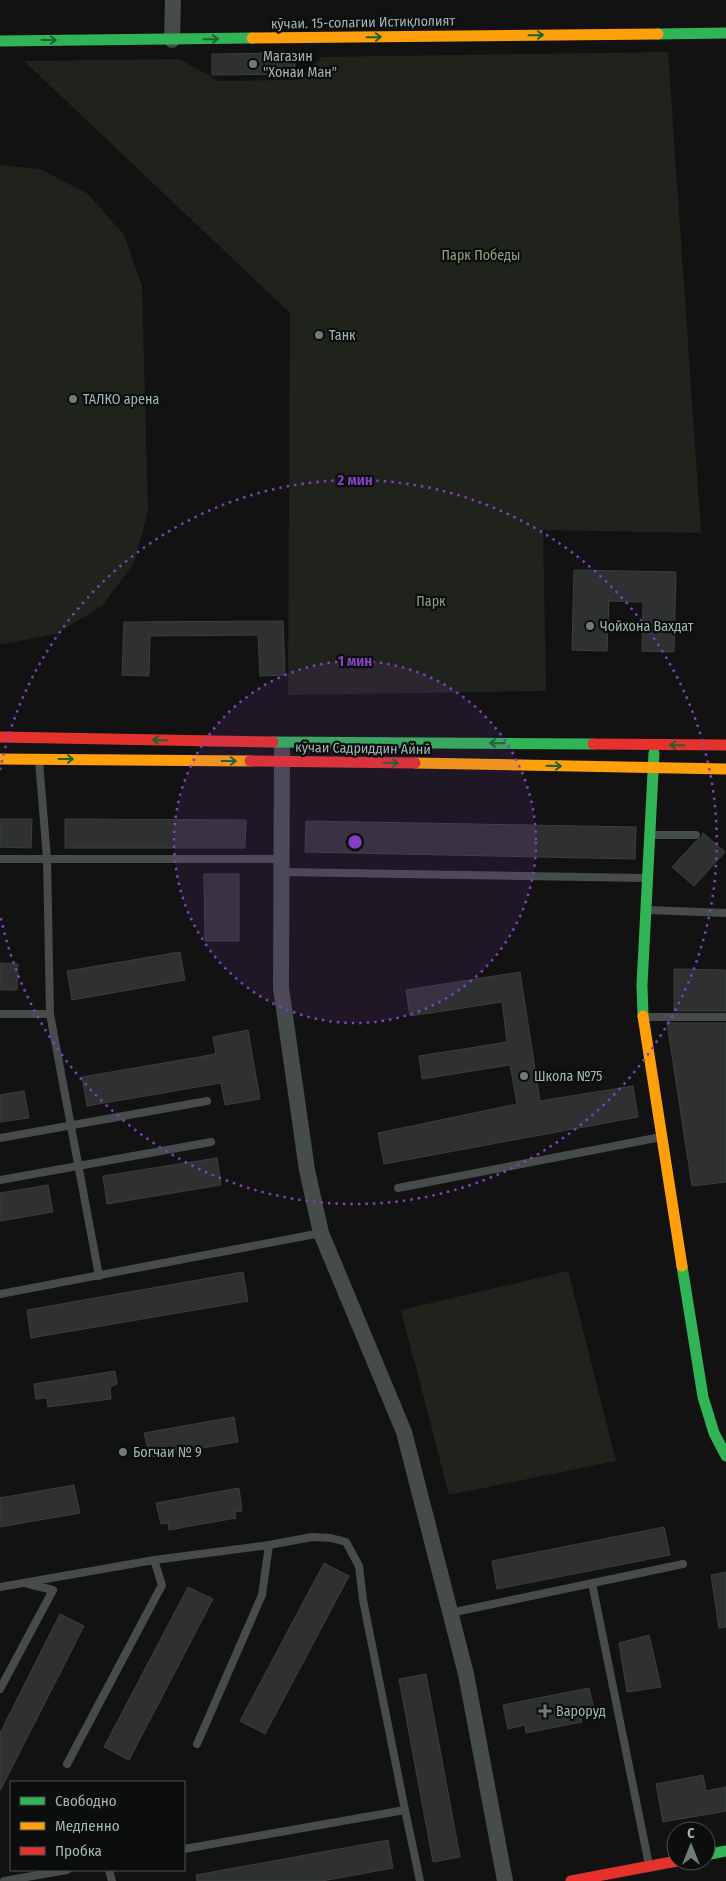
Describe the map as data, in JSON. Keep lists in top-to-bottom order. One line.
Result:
{"streets":{"street":["кӯчаи. 15-солагии Истиқлолият","кӯчаи Садриддин Айнӣ"]},"one_way":["кӯчаи. 15-солагии Истиқлолият"],"parks":["Парк Победы","Парк"],"places":{"other":["Магазин \"Хонаи Ман\"","Танк","ТАЛКО арена","Чойхона Вахдат","Школа №75","Богчаи № 9"],"health":["Вароруд"]},"legend":["Свободно","Медленно","Пробка"],"north":"top","rings":["2 мин","1 мин"]}
